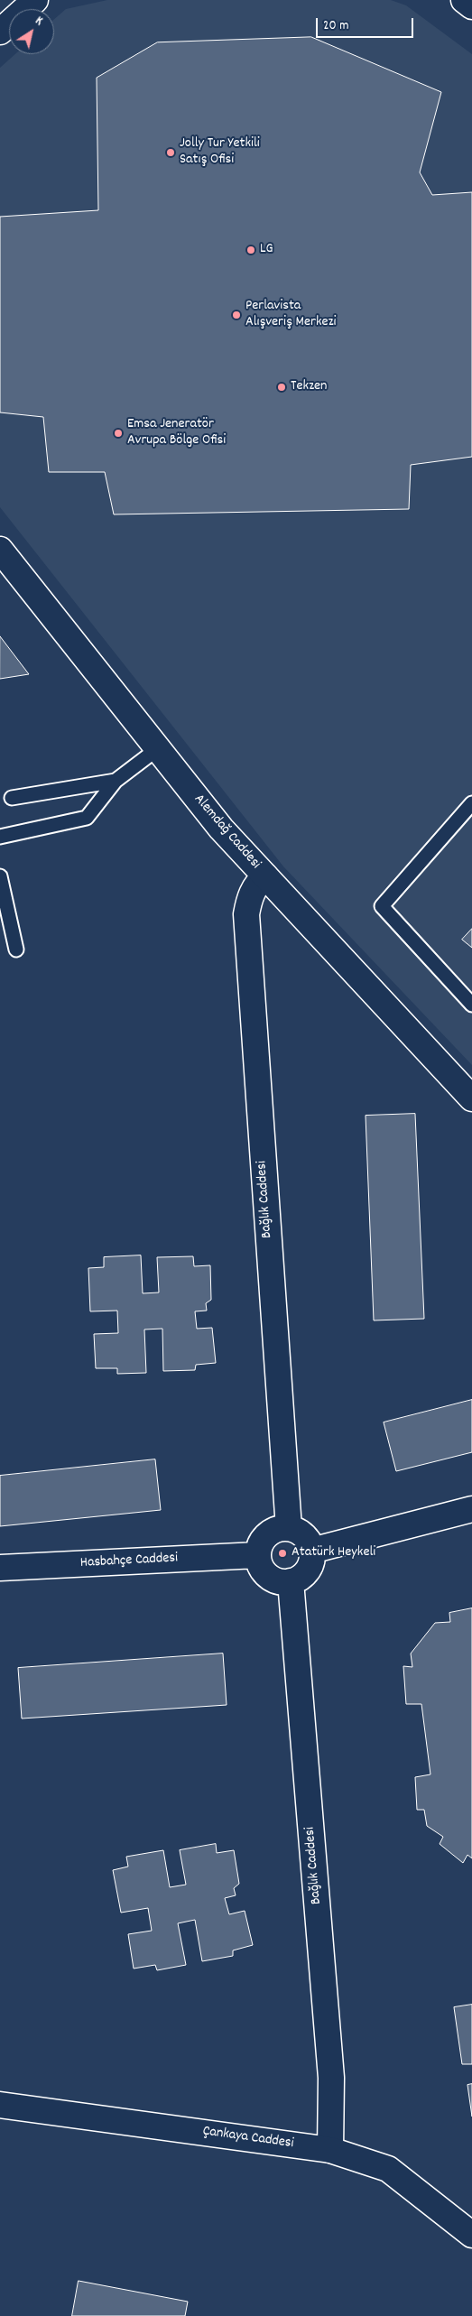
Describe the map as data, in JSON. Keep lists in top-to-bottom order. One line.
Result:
{"streets":{"street":["Alemdağ Caddesi","Bağlık Caddesi","Hasbahçe Caddesi","Çankaya Caddesi"]},"crossings":[["Alemdağ Caddesi","Bağlık Caddesi"],["Bağlık Caddesi","Hasbahçe Caddesi"],["Bağlık Caddesi","Çankaya Caddesi"]],"places":["Jolly Tur Yetkili Satış Ofisi","LG","Perlavista Alışveriş Merkezi","Tekzen","Emsa Jeneratör Avrupa Bölge Ofisi","Atatürk Heykeli"],"scale_bar":"20 m","north":"top right"}
